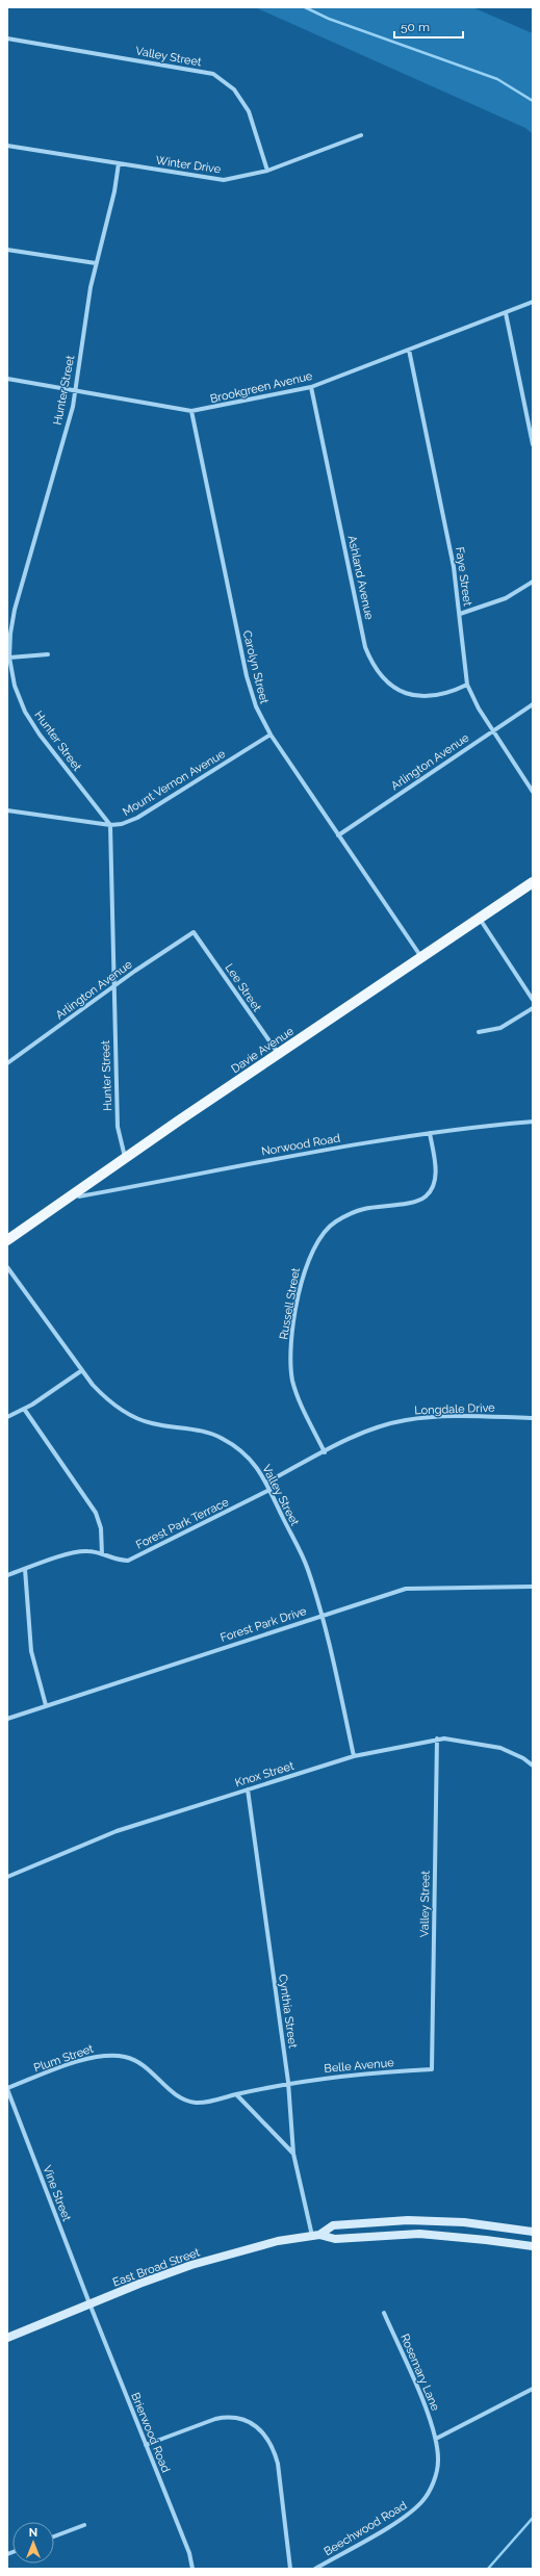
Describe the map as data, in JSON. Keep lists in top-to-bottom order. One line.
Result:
{"streets":{"main road":["Davie Avenue","East Broad Street"],"street":["Valley Street","Winter Drive","Brookgreen Avenue","Hunter Street","Faye Street","Ashland Avenue","Carolyn Street","Arlington Avenue","Mount Vernon Avenue","Lee Street","Norwood Road","Russell Street","Longdale Drive","Forest Park Terrace","Forest Park Drive","Knox Street","Cynthia Street","Plum Street","Belle Avenue","Vine Street","Rosemary Lane","Brierwood Road","Beechwood Road"]},"crossings":[["Valley Street","Winter Drive"],["Valley Street","Longdale Drive"],["Valley Street","Forest Park Terrace"],["Valley Street","Forest Park Drive"],["Valley Street","Knox Street"],["Valley Street","Belle Avenue"],["Winter Drive","Hunter Street"],["Brookgreen Avenue","Hunter Street"],["Brookgreen Avenue","Faye Street"],["Brookgreen Avenue","Ashland Avenue"],["Brookgreen Avenue","Carolyn Street"],["Hunter Street","Arlington Avenue"],["Hunter Street","Mount Vernon Avenue"],["Hunter Street","Davie Avenue"],["Faye Street","Ashland Avenue"],["Faye Street","Arlington Avenue"],["Carolyn Street","Arlington Avenue"],["Carolyn Street","Mount Vernon Avenue"],["Carolyn Street","Davie Avenue"],["Arlington Avenue","Lee Street"],["Lee Street","Davie Avenue"],["Davie Avenue","Norwood Road"],["Norwood Road","Russell Street"],["Russell Street","Longdale Drive"],["Knox Street","Cynthia Street"],["Cynthia Street","Plum Street"],["Cynthia Street","Belle Avenue"],["Cynthia Street","East Broad Street"],["Plum Street","Belle Avenue"],["Plum Street","Vine Street"],["Vine Street","East Broad Street"],["Vine Street","Brierwood Road"],["East Broad Street","Brierwood Road"],["Rosemary Lane","Beechwood Road"]],"scale_bar":"50 m","north":"top"}
